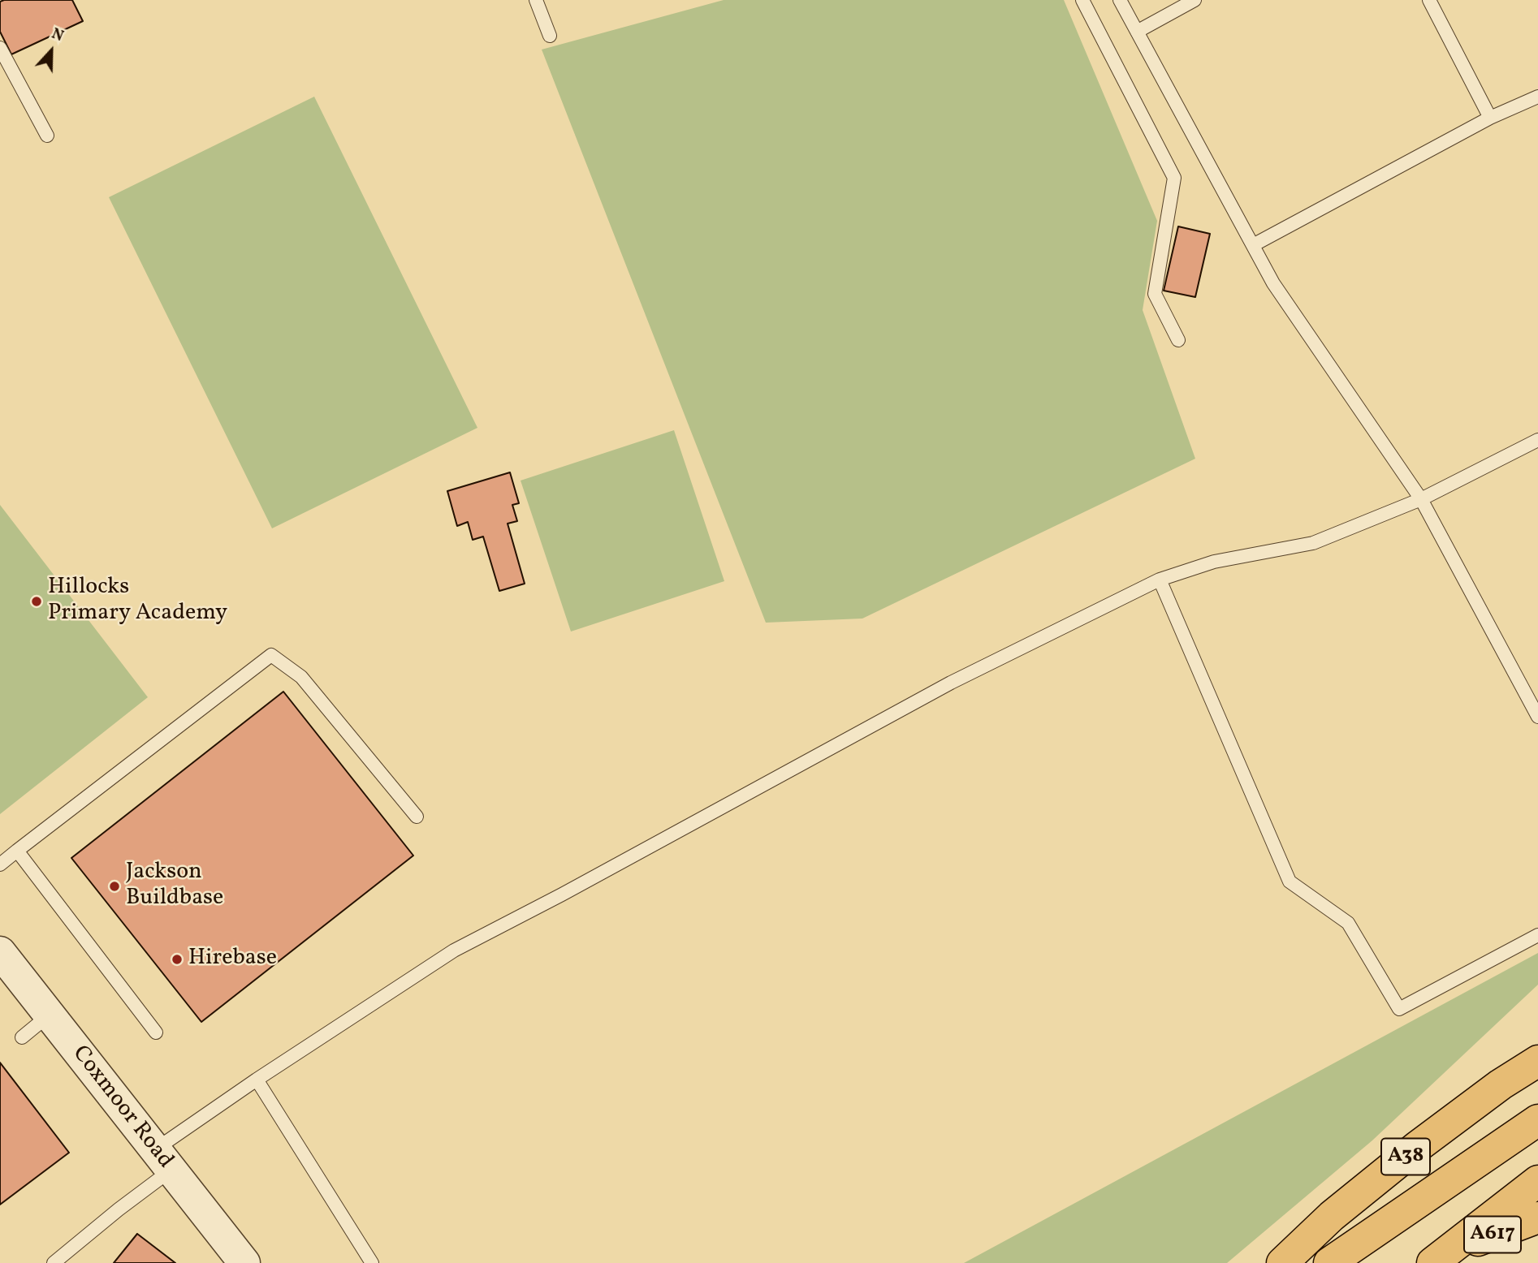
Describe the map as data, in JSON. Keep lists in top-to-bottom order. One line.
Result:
{"streets":{"highway":["A38","A617"],"street":["Coxmoor Road"]},"places":["Hillocks Primary Academy","Jackson Buildbase","Hirebase"],"north":"top"}
